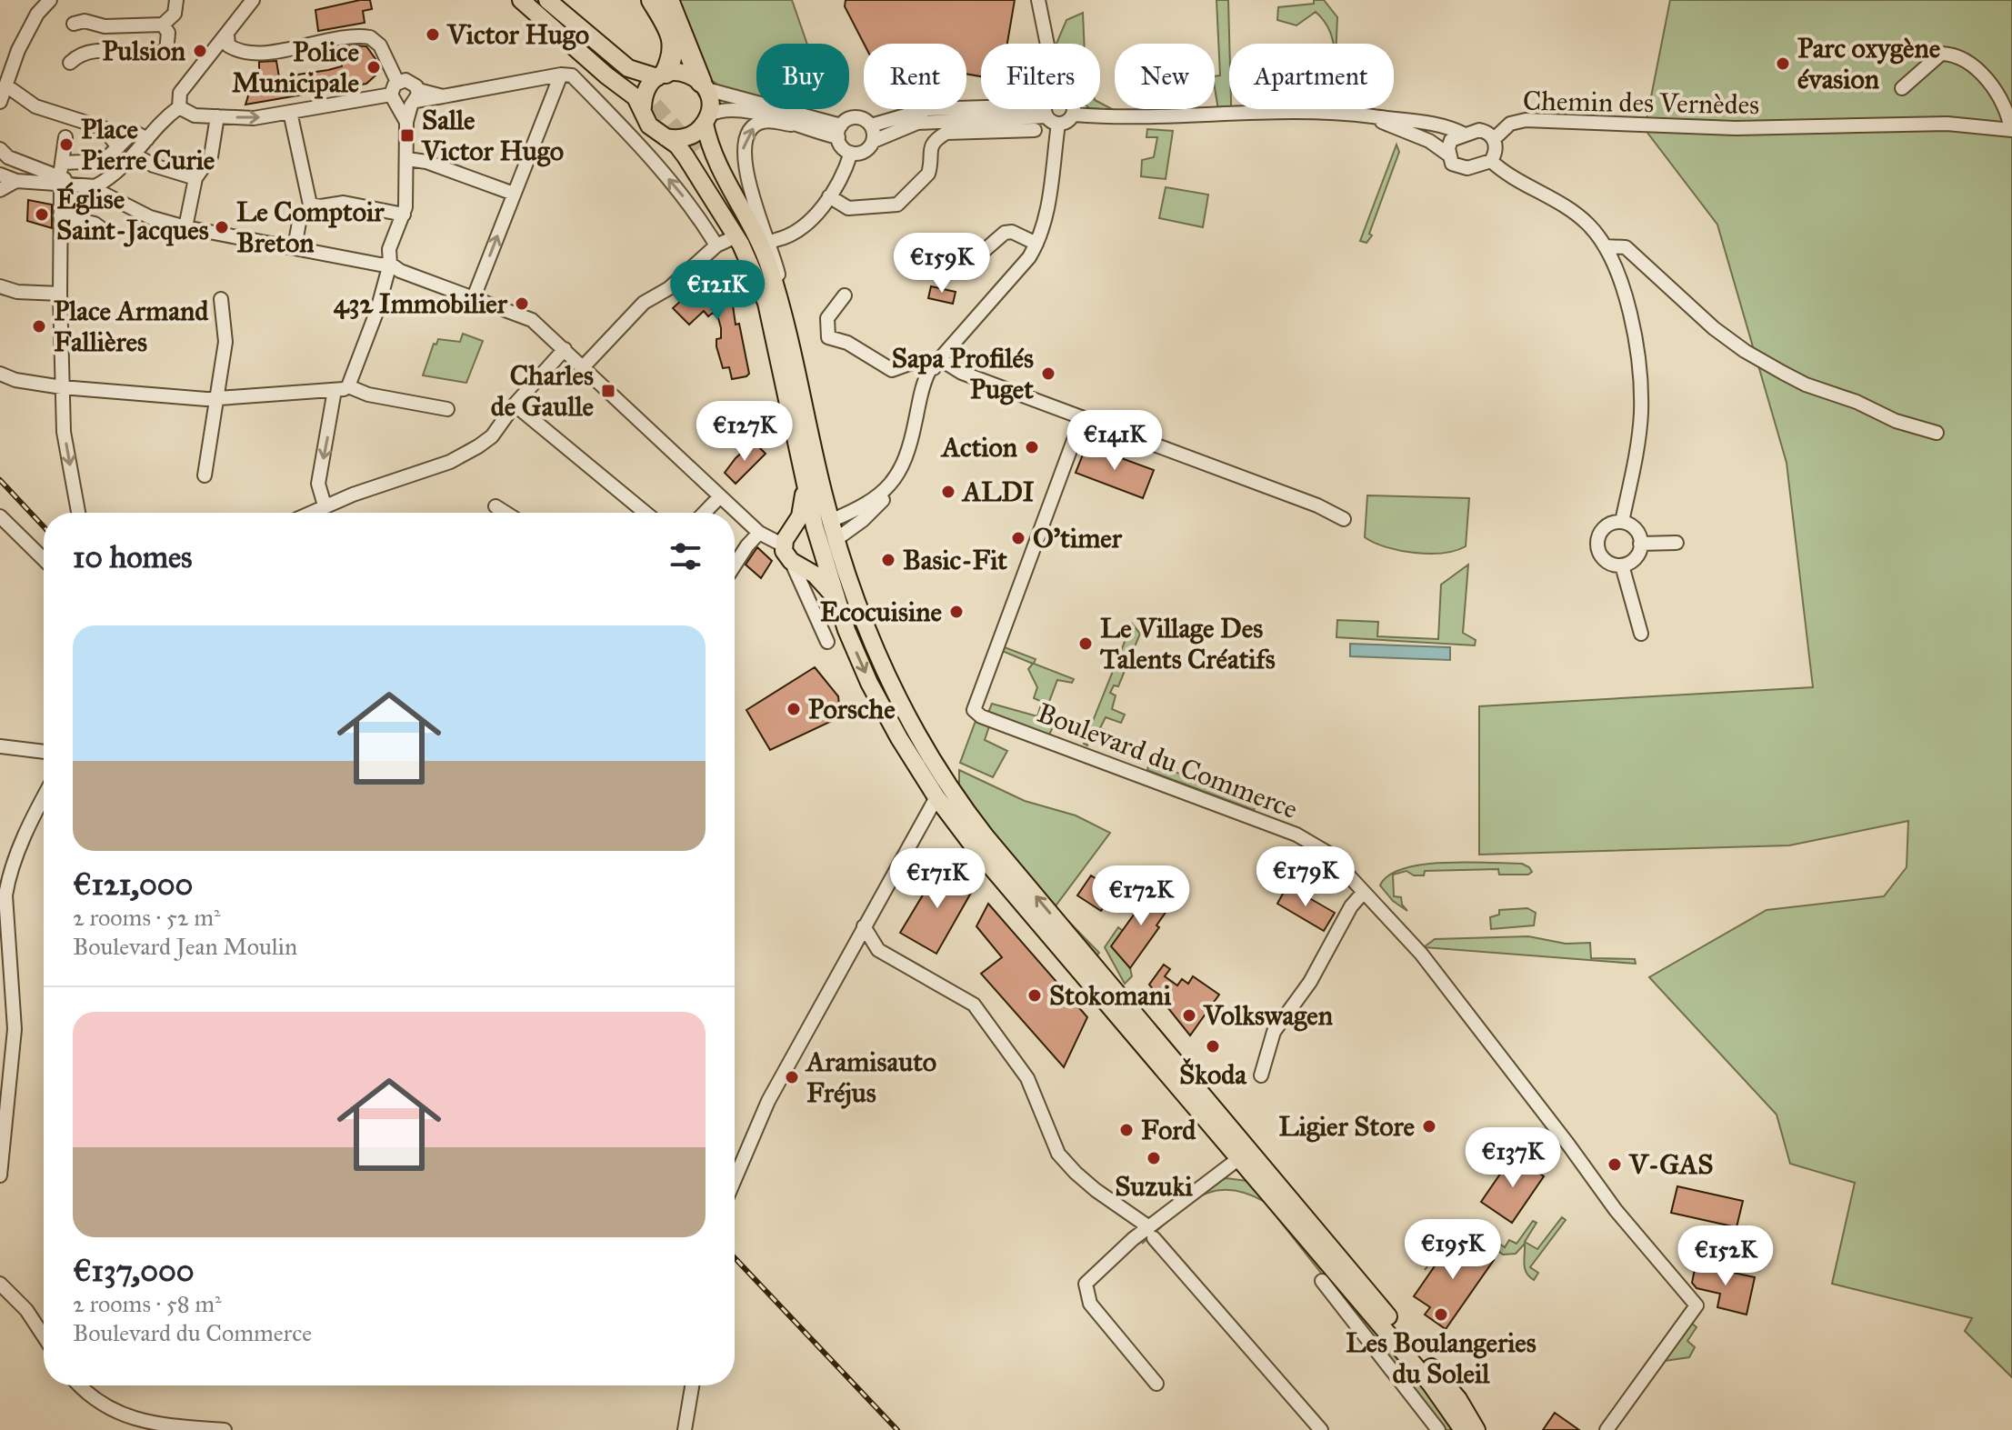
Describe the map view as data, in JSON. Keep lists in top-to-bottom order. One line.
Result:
{"streets":{"street":["Chemin des Vernèdes","Boulevard du Commerce"]},"places":{"other":["Victor Hugo","Pulsion","Parc oxygène évasion","Police Municipale","Place Pierre Curie","Église Saint-Jacques","Le Comptoir Breton","432 Immobilier","Place Armand Fallières","Sapa Profilés Puget","Action","ALDI","O'timer","Basic-Fit","Ecocuisine","Le Village Des Talents Créatifs","Porsche","Stokomani","Volkswagen","Škoda","Aramisauto Fréjus","Ligier Store","Ford","Suzuki","V-GAS","Les Boulangeries du Soleil"],"transit":["Salle Victor Hugo","Charles de Gaulle"]},"page":{"chip":["Buy","Rent","Filters","New","Apartment"],"price":["€159K","€121K","€127K","€141K","€179K","€171K","€172K","€137K","€195K","€152K"],"heading":"10 homes","list":[{"name":"€121,000","note":"2 rooms · 52 m² · Boulevard Jean Moulin"},{"name":"€137,000","note":"2 rooms · 58 m² · Boulevard du Commerce"}]}}
